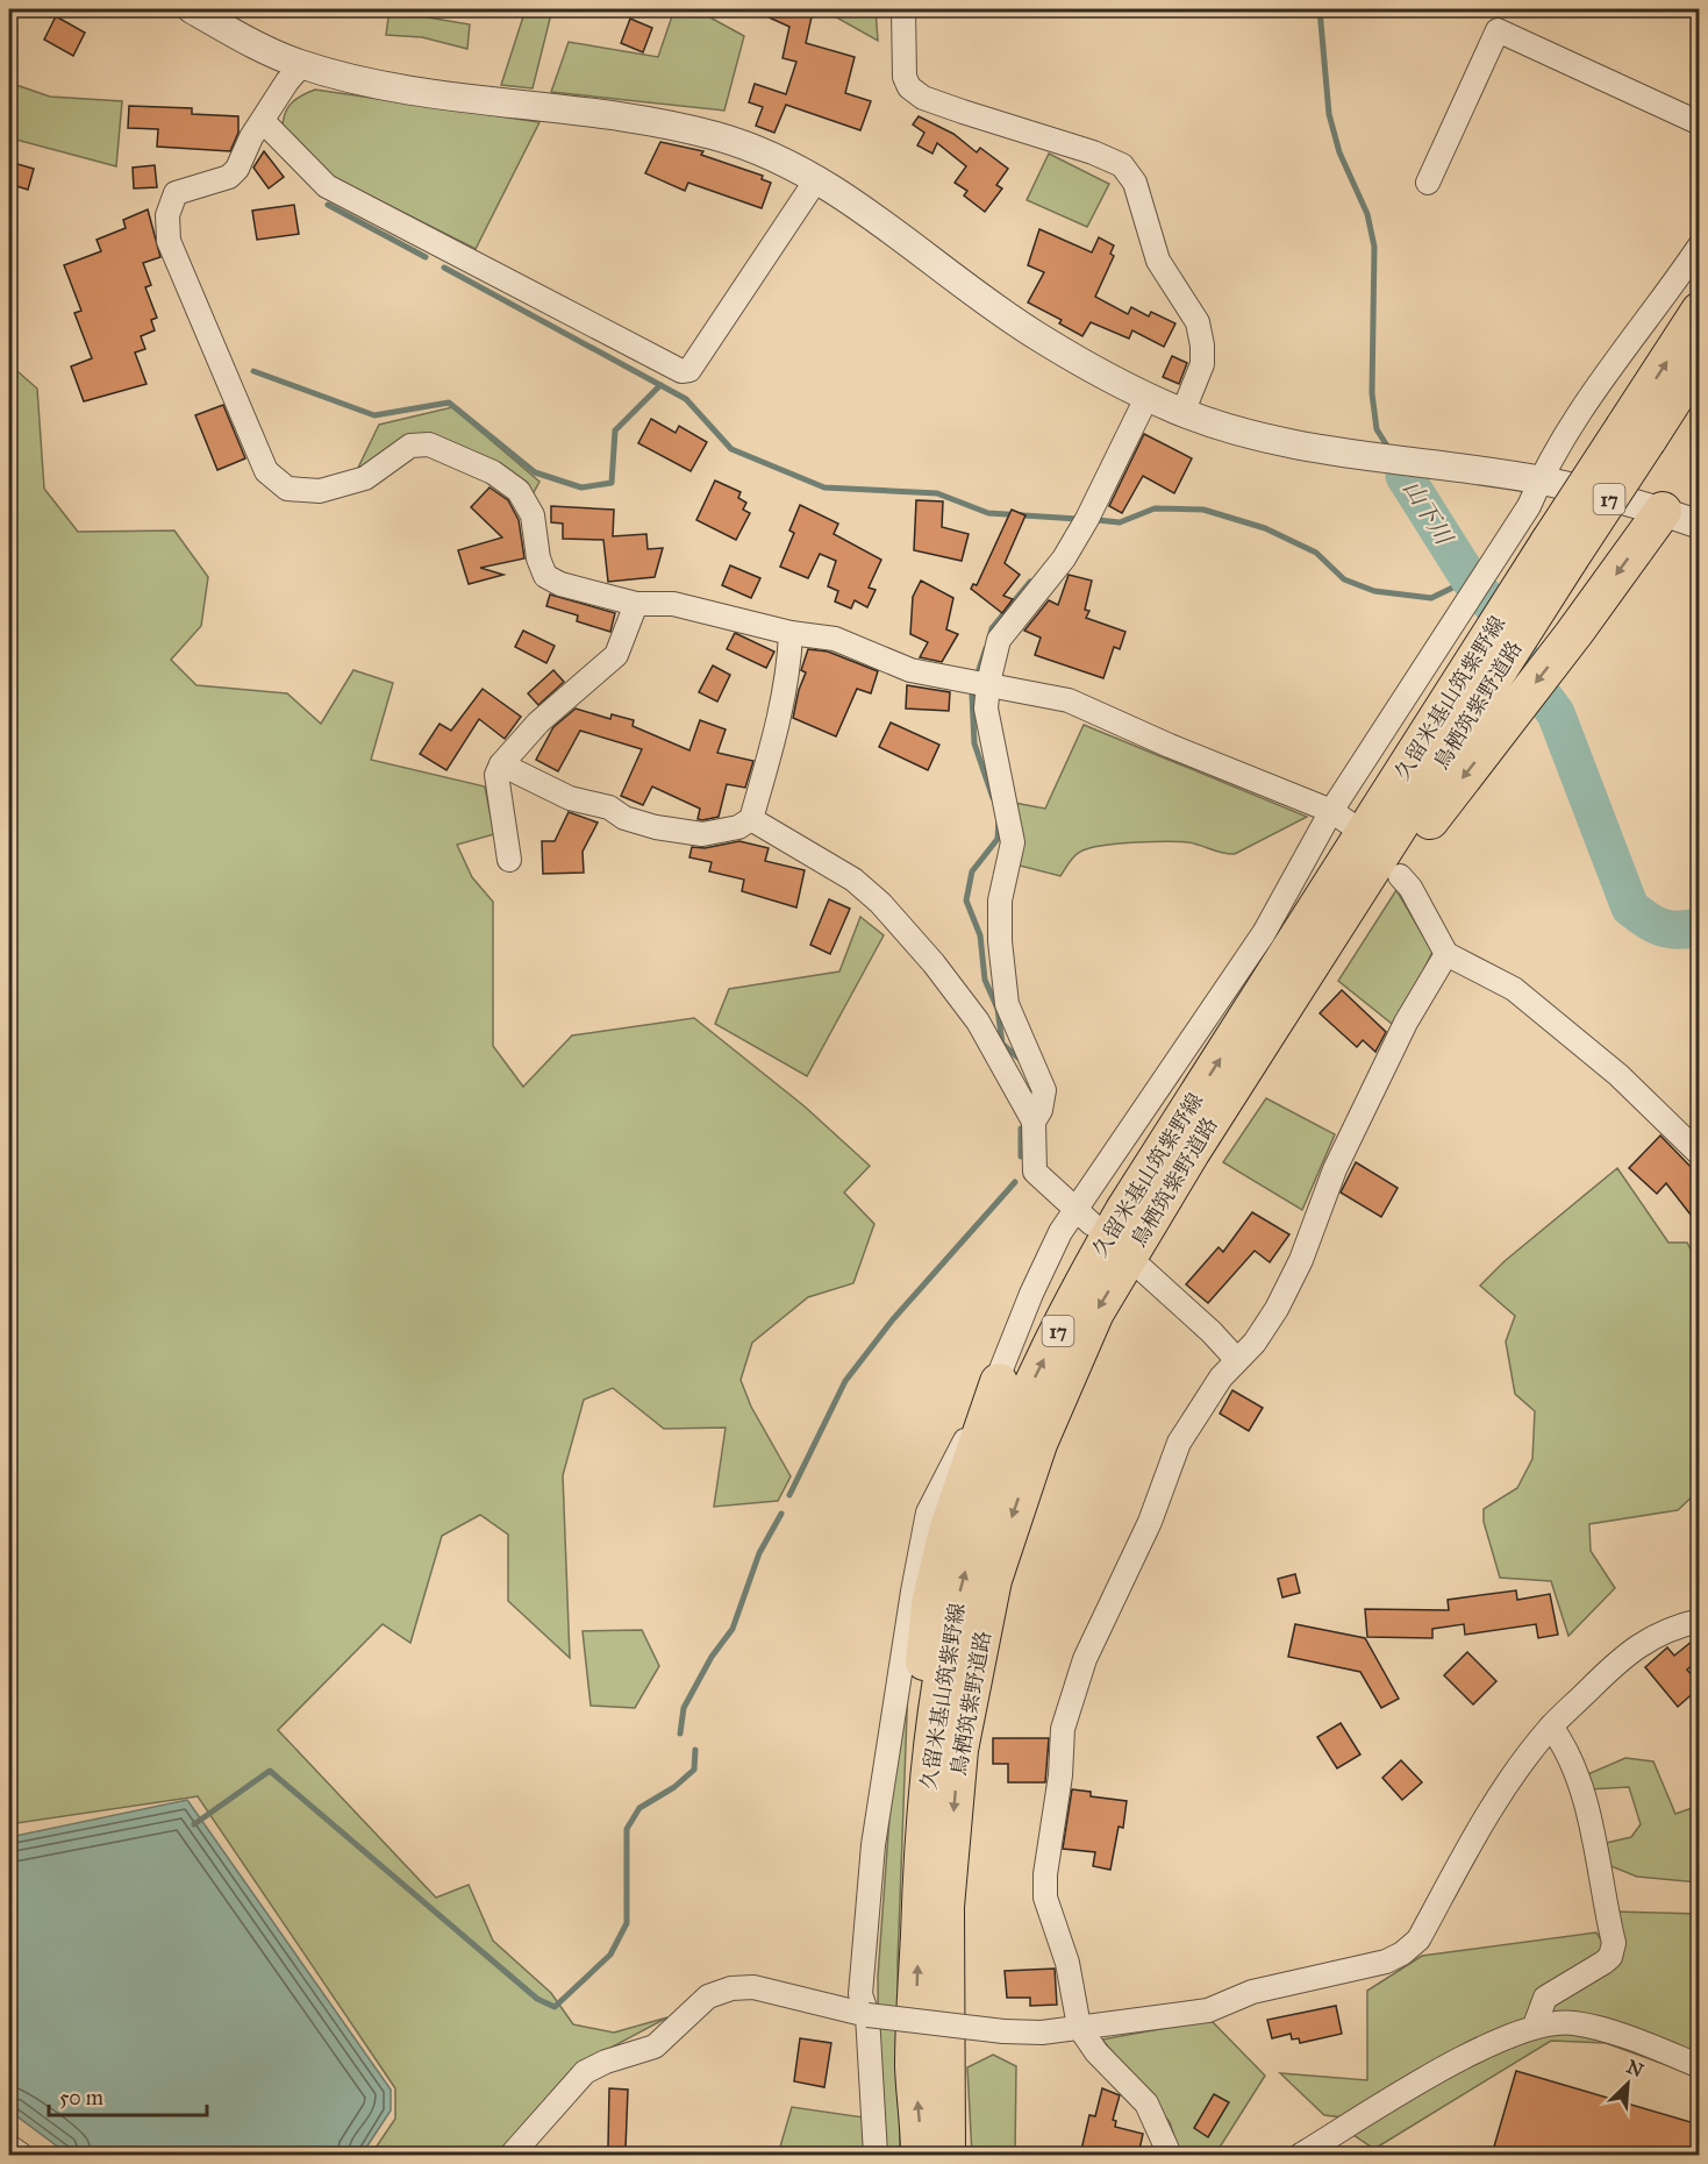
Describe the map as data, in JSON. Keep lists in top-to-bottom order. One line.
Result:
{"streets":{"main road":["17","久留米基山筑紫野線","鳥栖筑紫野道路"]},"crossings":[["17","久留米基山筑紫野線"],["久留米基山筑紫野線","鳥栖筑紫野道路"]],"one_way":["鳥栖筑紫野道路"],"water":["山下川"],"scale_bar":"50 m","north":"top right"}
